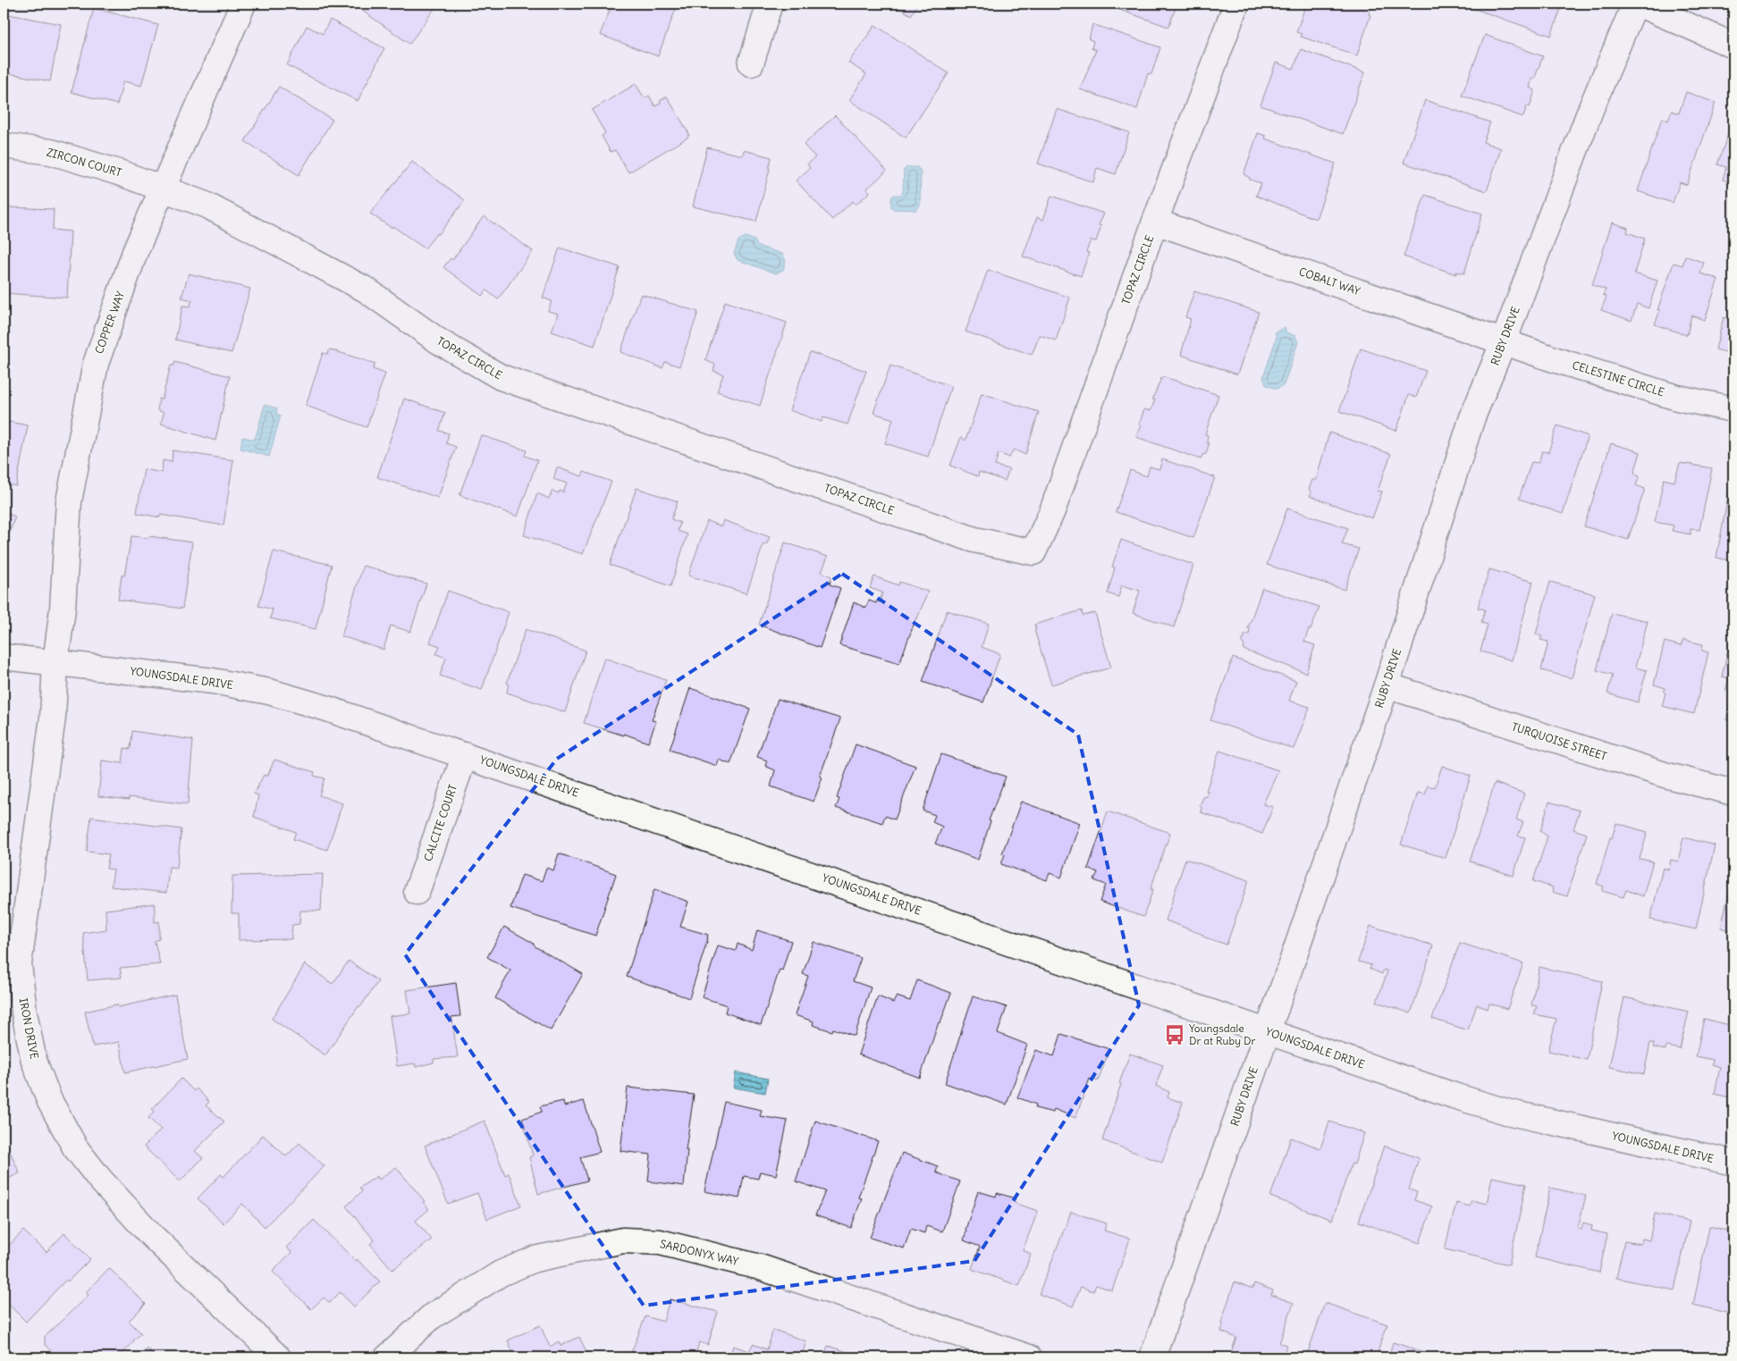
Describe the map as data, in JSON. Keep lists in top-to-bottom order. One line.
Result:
{"streets":{"street":["ZIRCON COURT","TOPAZ CIRCLE","COBALT WAY","COPPER WAY","RUBY DRIVE","CELESTINE CIRCLE","YOUNGSDALE DRIVE","TURQUOISE STREET","CALCITE COURT","IRON DRIVE","SARDONYX WAY"]},"crossings":[["ZIRCON COURT","TOPAZ CIRCLE"],["ZIRCON COURT","COPPER WAY"],["TOPAZ CIRCLE","COBALT WAY"],["TOPAZ CIRCLE","COPPER WAY"],["COBALT WAY","RUBY DRIVE"],["COBALT WAY","CELESTINE CIRCLE"],["COPPER WAY","YOUNGSDALE DRIVE"],["COPPER WAY","IRON DRIVE"],["RUBY DRIVE","CELESTINE CIRCLE"],["RUBY DRIVE","YOUNGSDALE DRIVE"],["RUBY DRIVE","TURQUOISE STREET"],["YOUNGSDALE DRIVE","CALCITE COURT"],["YOUNGSDALE DRIVE","IRON DRIVE"]],"places":{"bus stop":["Youngsdale Dr at Ruby Dr"]}}
